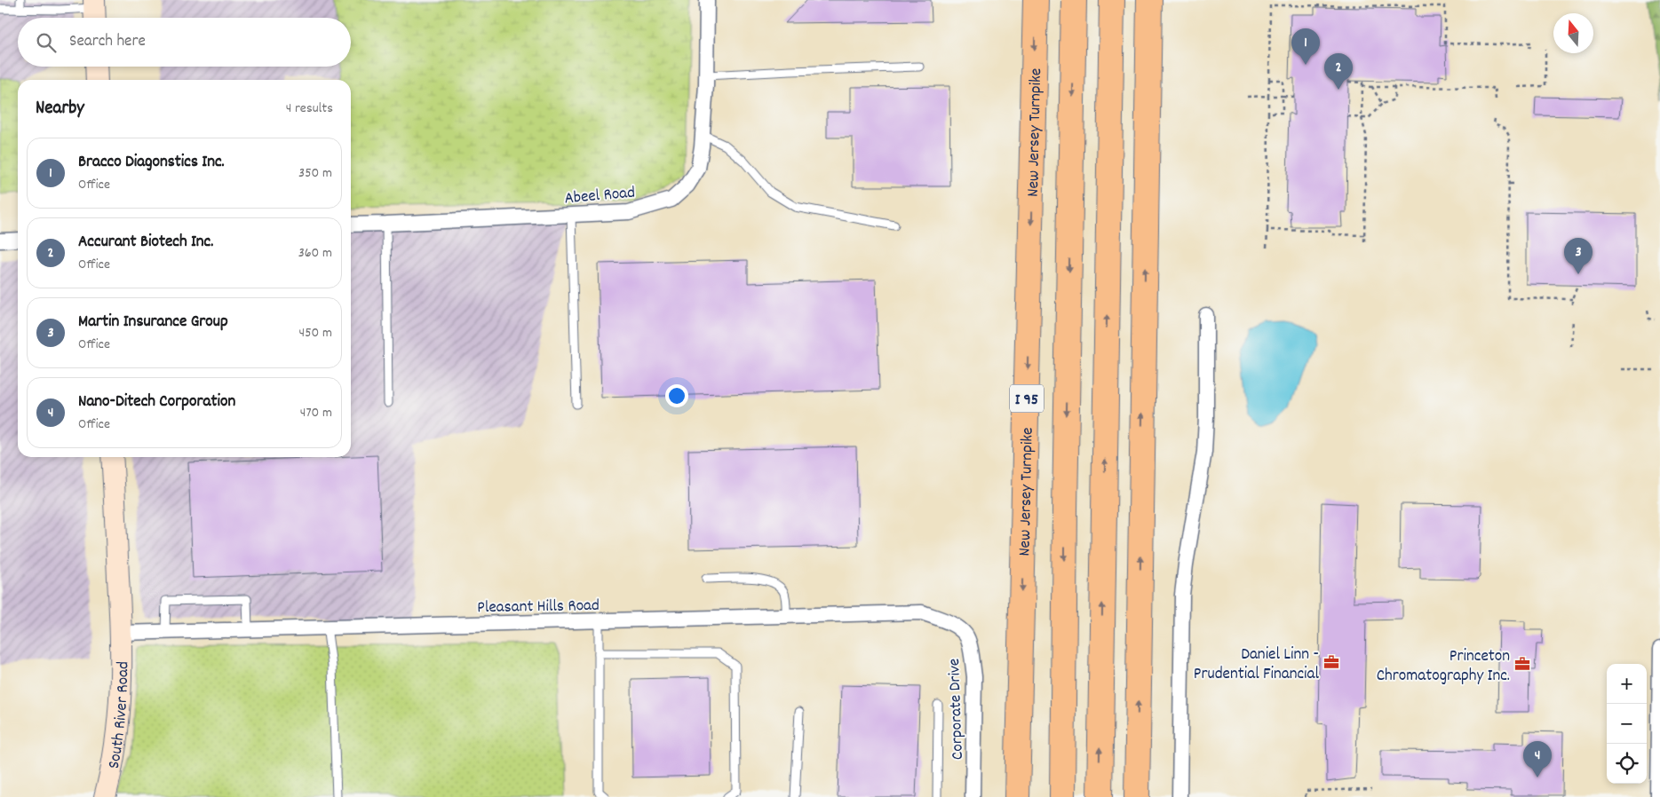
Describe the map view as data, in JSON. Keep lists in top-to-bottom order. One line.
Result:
{"streets":{"highway":["New Jersey Turnpike","I 95"],"main road":["South River Road"],"street":["Abeel Road","Pleasant Hills Road","Corporate Drive"]},"crossings":[["Pleasant Hills Road","Corporate Drive"],["Pleasant Hills Road","South River Road"]],"places":{"office":["Daniel Linn - Prudential Financial","Princeton Chromatography Inc."]},"north":"top","page":{"search":"Search here","pins":["1","2","3","4"],"heading":["Nearby","4 results"],"list":[{"mark":"1","name":"Bracco Diagonstics Inc.","note":"Office","value":"350 m"},{"mark":"2","name":"Accurant Biotech Inc.","note":"Office","value":"360 m"},{"mark":"3","name":"Martin Insurance Group","note":"Office","value":"450 m"},{"mark":"4","name":"Nano-Ditech Corporation","note":"Office","value":"470 m"}],"map_buttons":["+","−"]}}
